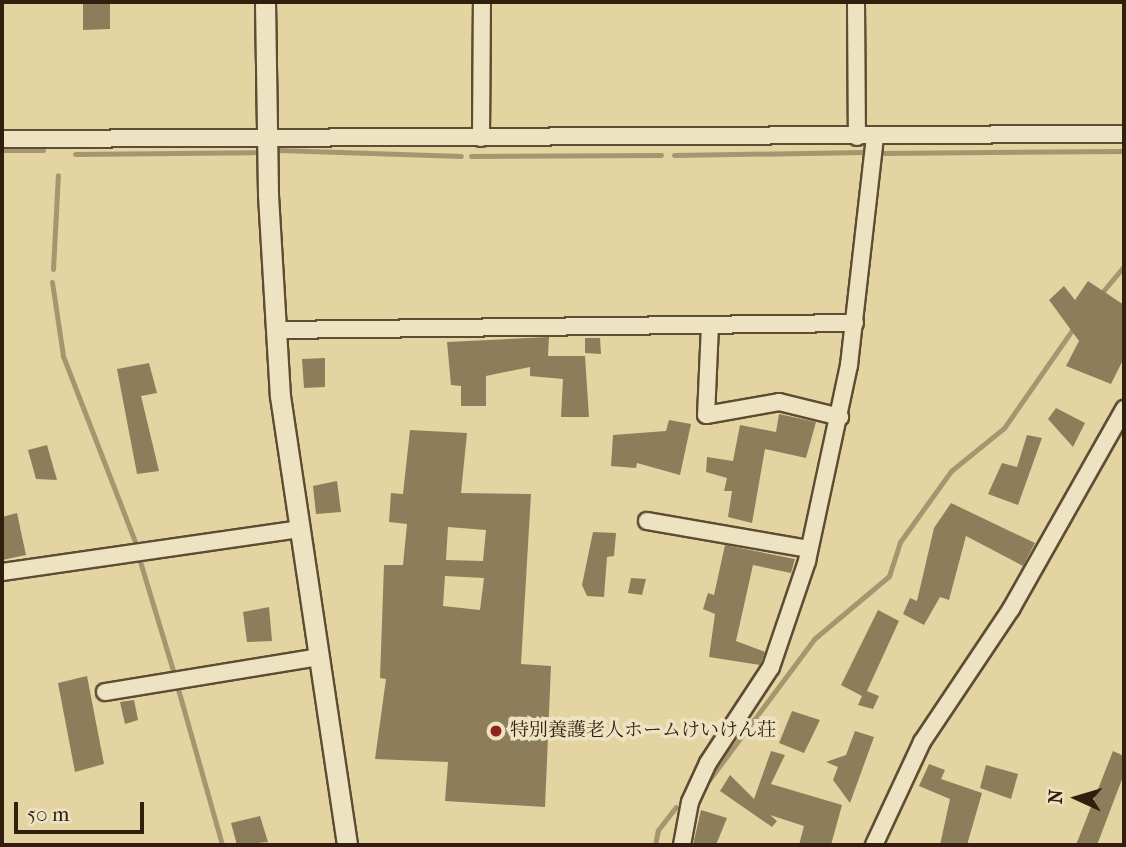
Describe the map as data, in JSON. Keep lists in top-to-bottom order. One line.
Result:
{"places":["特別養護老人ホームけいけん荘"],"scale_bar":"50 m","north":"left"}
